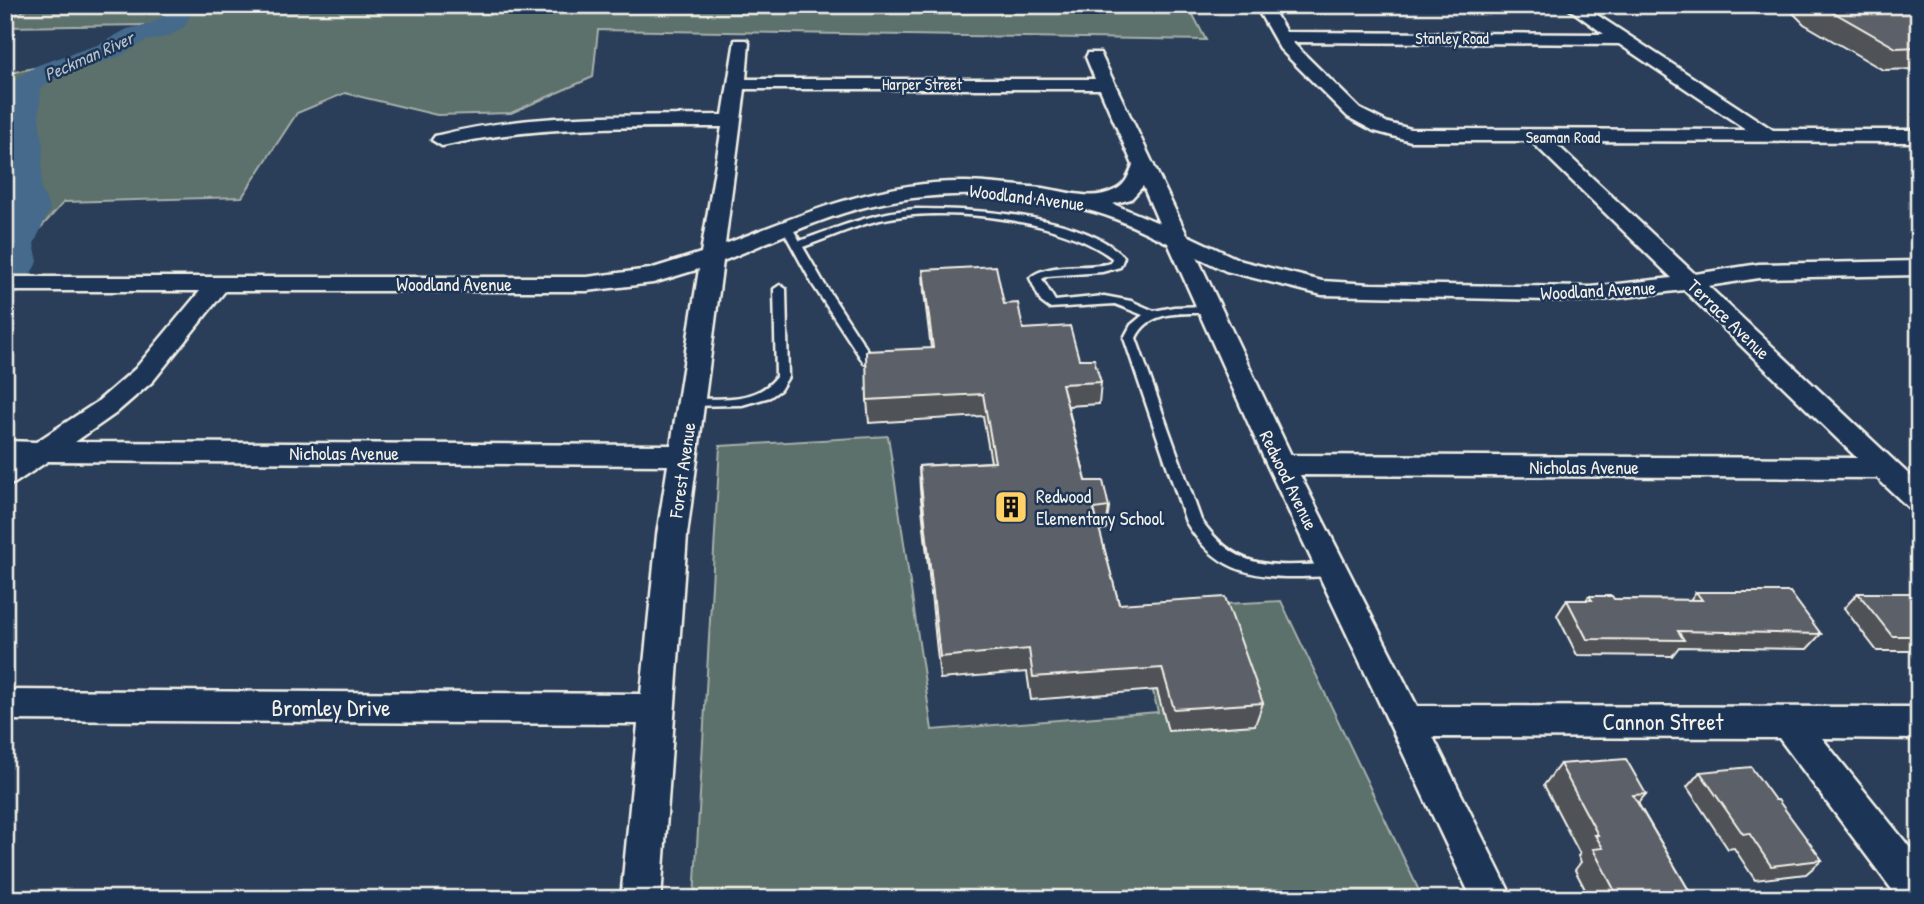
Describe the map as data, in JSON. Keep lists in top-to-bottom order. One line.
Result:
{"streets":{"street":["Stanley Road","Harper Street","Seaman Road","Woodland Avenue","Terrace Avenue","Nicholas Avenue","Forest Avenue","Redwood Avenue","Bromley Drive","Cannon Street"]},"crossings":[["Stanley Road","Seaman Road"],["Harper Street","Forest Avenue"],["Harper Street","Redwood Avenue"],["Seaman Road","Terrace Avenue"],["Woodland Avenue","Terrace Avenue"],["Woodland Avenue","Forest Avenue"],["Woodland Avenue","Redwood Avenue"],["Terrace Avenue","Nicholas Avenue"],["Nicholas Avenue","Forest Avenue"],["Nicholas Avenue","Redwood Avenue"],["Forest Avenue","Bromley Drive"],["Redwood Avenue","Cannon Street"]],"water":["Peckman River"],"places":{"building":["Redwood Elementary School"]}}
